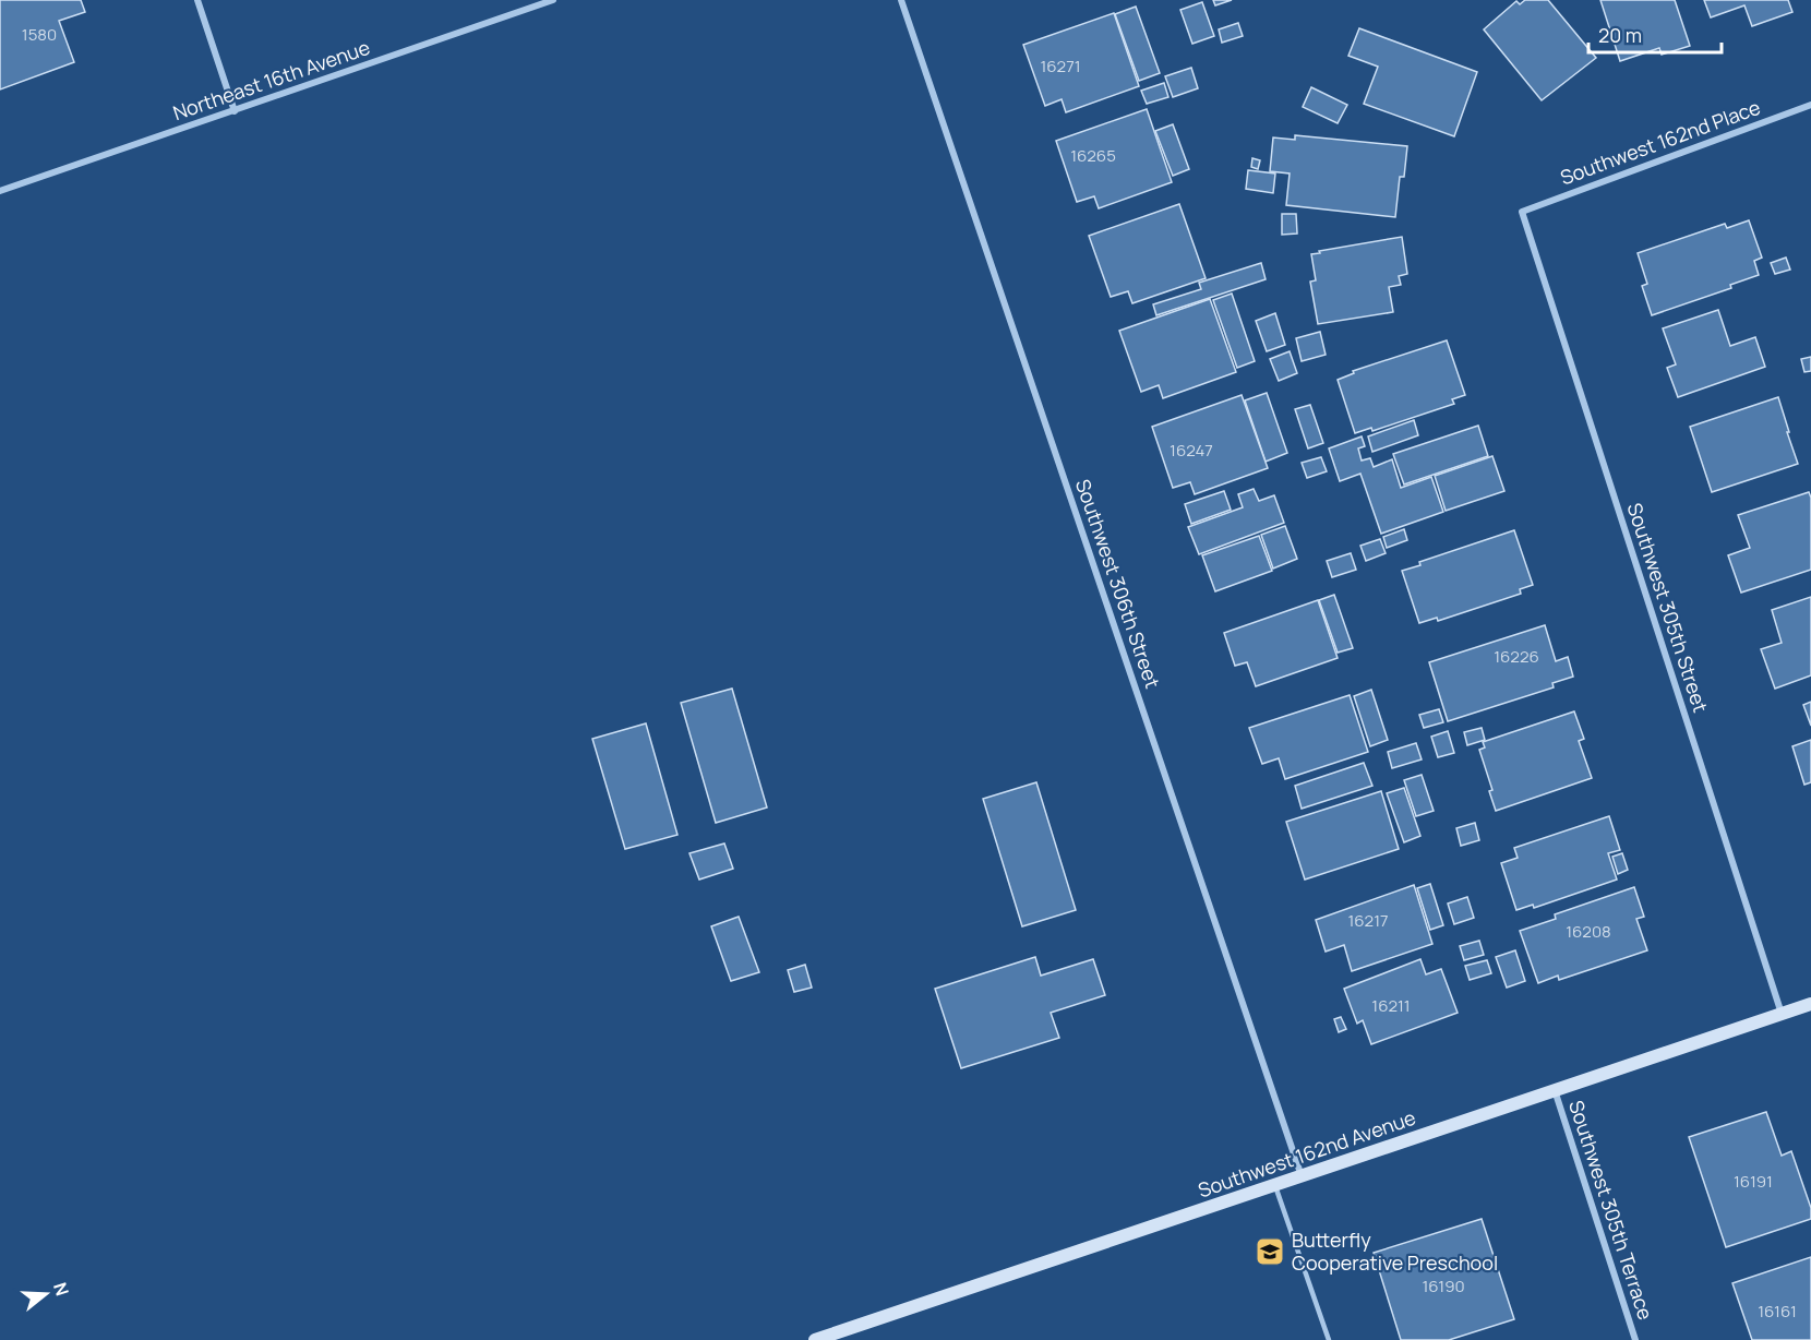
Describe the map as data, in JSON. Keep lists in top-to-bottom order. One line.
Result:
{"streets":{"street":["Northeast 16th Avenue","Southwest 162nd Place","Southwest 306th Street","Southwest 305th Street","Southwest 162nd Avenue","Southwest 305th Terrace"]},"crossings":[["Southwest 162nd Place","Southwest 305th Street"],["Southwest 306th Street","Southwest 162nd Avenue"],["Southwest 305th Street","Southwest 162nd Avenue"],["Southwest 162nd Avenue","Southwest 305th Terrace"]],"places":{"school or university":["Butterfly Cooperative Preschool"]},"house_numbers":["1580","16271","16265","16247","16226","16217","16208","16211","16191","16190","16161"],"scale_bar":"20 m","north":"right"}
